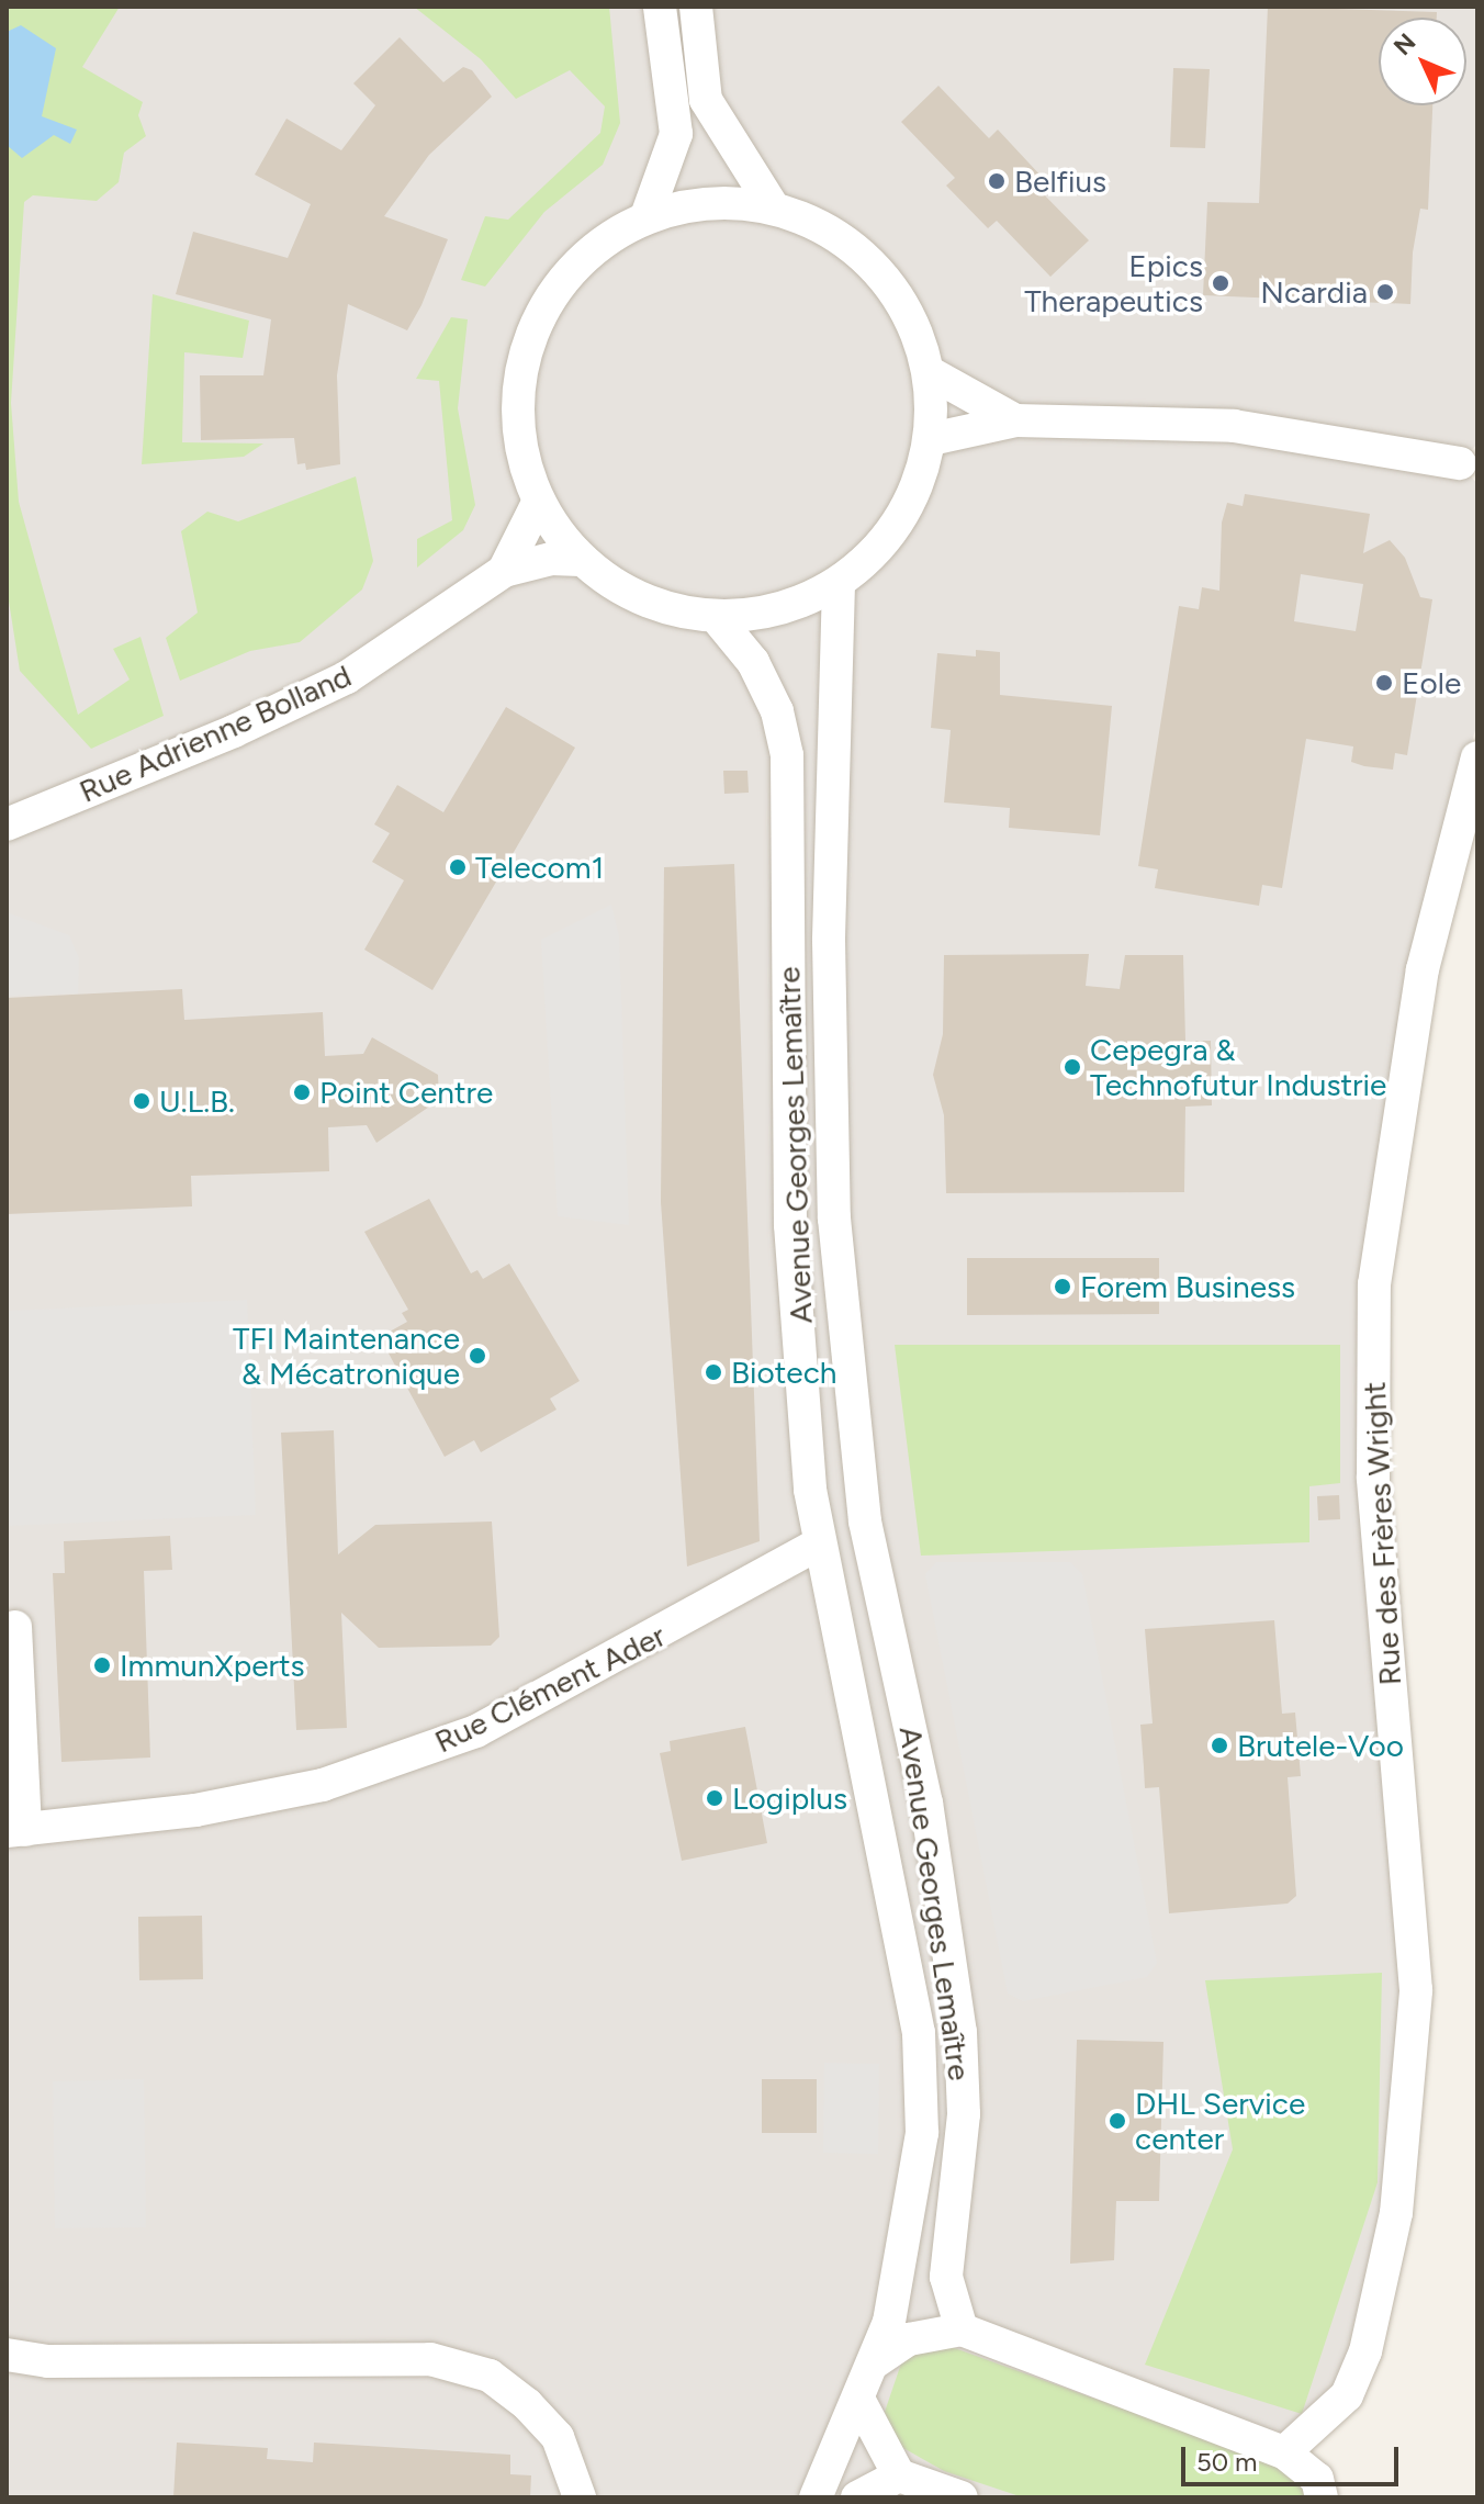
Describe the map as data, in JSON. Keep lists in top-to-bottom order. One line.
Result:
{"streets":{"street":["Rue Adrienne Bolland","Avenue Georges Lemaître","Rue des Frères Wright","Rue Clément Ader"]},"crossings":[["Avenue Georges Lemaître","Rue Clément Ader"]],"places":["Belfius","Epics Therapeutics","Ncardia","Eole","Telecom1","Cepegra & Technofutur Industrie","Point Centre","U.L.B.","Forem Business","TFI Maintenance & Mécatronique","Biotech","ImmunXperts","Brutele-Voo","Logiplus","DHL Service center"],"scale_bar":"50 m","north":"top left"}
